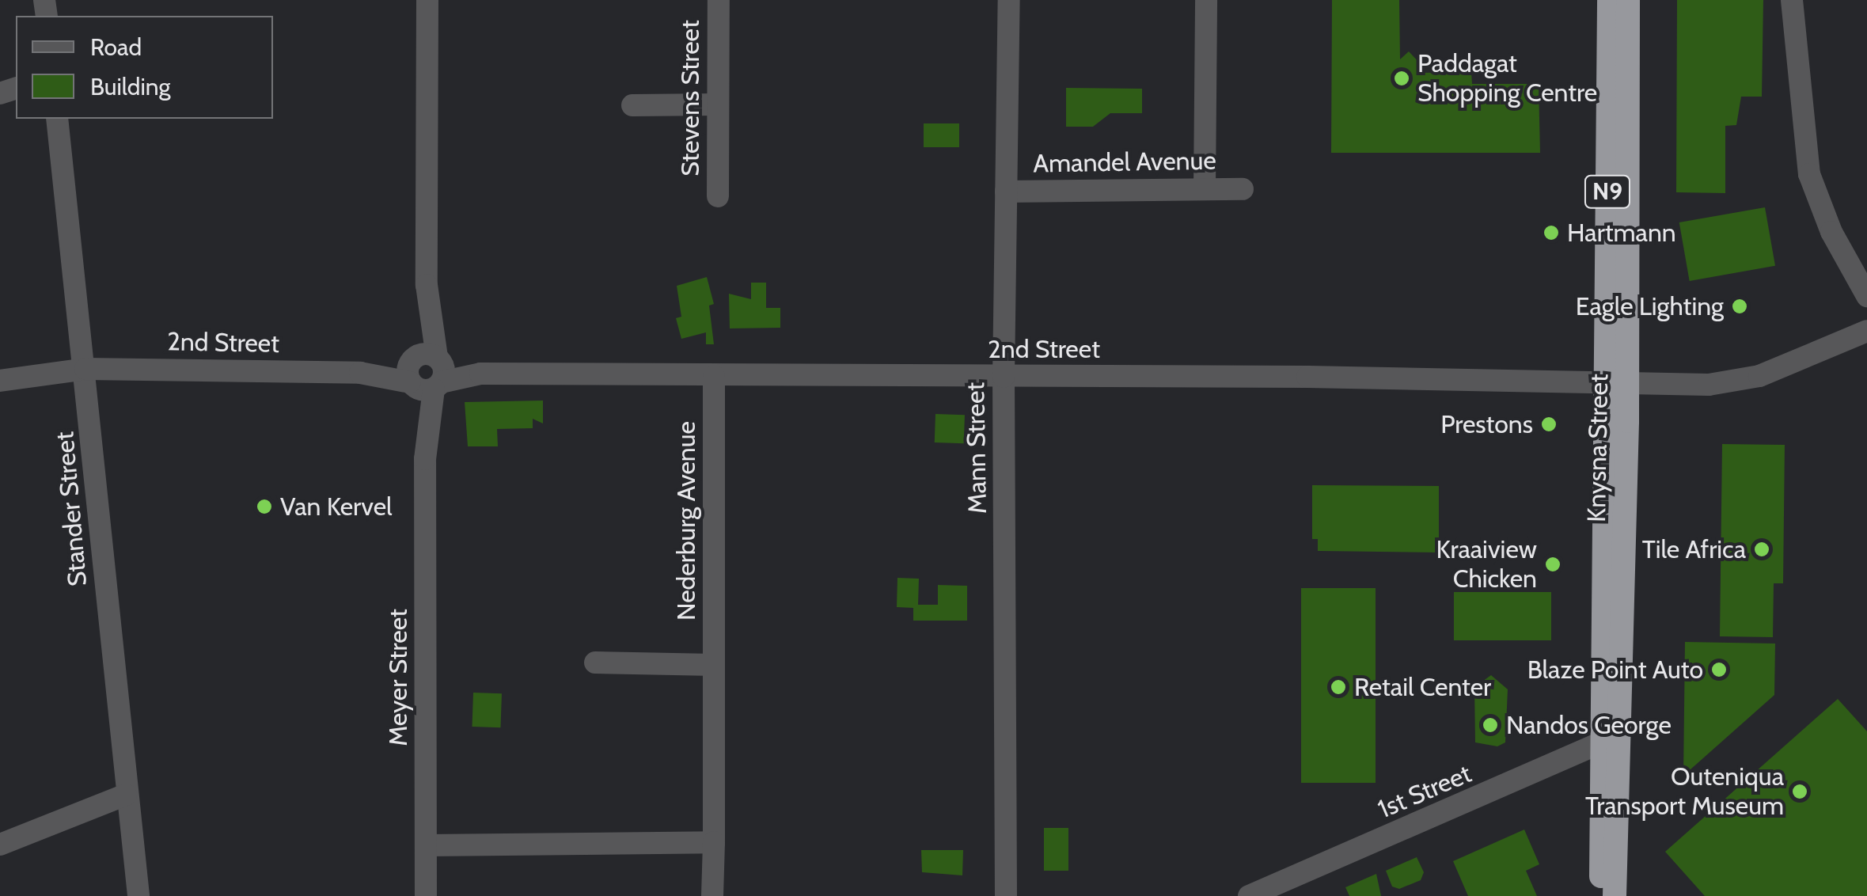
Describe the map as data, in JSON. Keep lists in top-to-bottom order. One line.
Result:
{"streets":{"highway":["N9","Knysna Street"],"street":["Stevens Street","Amandel Avenue","2nd Street","Mann Street","Stander Street","Nederburg Avenue","Meyer Street","1st Street"]},"crossings":[["Amandel Avenue","Mann Street"],["2nd Street","Mann Street"],["2nd Street","Knysna Street"],["2nd Street","Stander Street"],["2nd Street","Nederburg Avenue"],["2nd Street","Meyer Street"],["Knysna Street","1st Street"]],"places":["Paddagat Shopping Centre","Hartmann","Eagle Lighting","Prestons","Van Kervel","Tile Africa","Kraaiview Chicken","Blaze Point Auto","Retail Center","Nandos George","Outeniqua Transport Museum"],"legend":["Road","Building"]}
